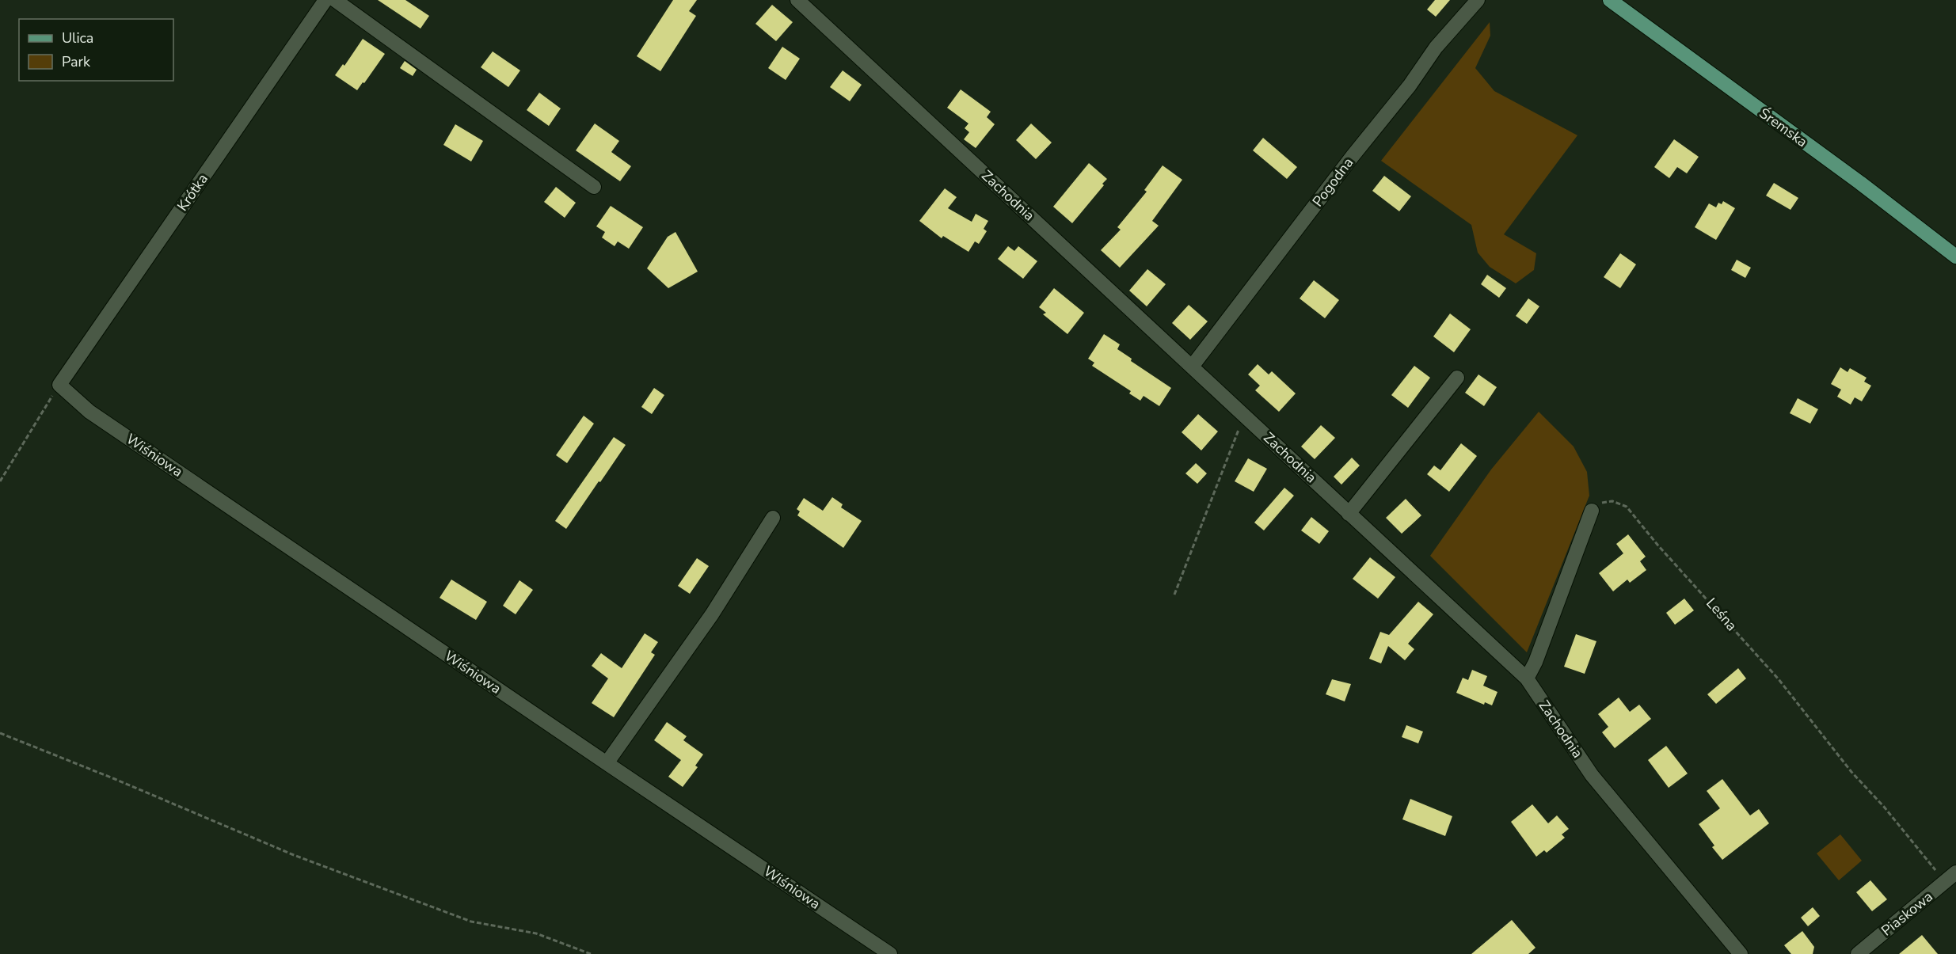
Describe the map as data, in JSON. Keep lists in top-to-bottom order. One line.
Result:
{"streets":{"main road":["Śremska"],"street":["Pogodna","Krótka","Zachodnia","Wiśniowa","Piaskowa"],"path":["Leśna"]},"crossings":[["Pogodna","Zachodnia"],["Krótka","Wiśniowa"],["Leśna","Piaskowa"]],"legend":["Ulica","Park"]}
